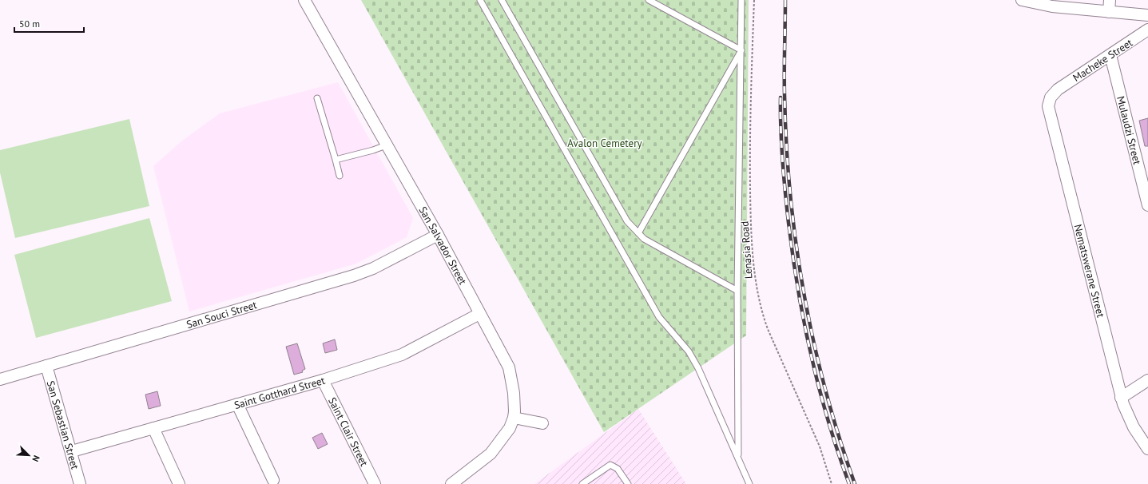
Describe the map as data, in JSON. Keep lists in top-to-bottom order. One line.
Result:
{"streets":{"street":["Macheke Street","Mulaudzi Street","San Salvador Street","Nematswerane Street","San Souci Street","Saint Gotthard Street","San Sebastian Street","Saint Clair Street"],"path":["Lenasia Road"]},"crossings":[["Macheke Street","Mulaudzi Street"],["Macheke Street","Nematswerane Street"],["San Salvador Street","San Souci Street"],["San Salvador Street","Saint Gotthard Street"],["San Souci Street","San Sebastian Street"],["Saint Gotthard Street","San Sebastian Street"],["Saint Gotthard Street","Saint Clair Street"]],"parks":["Avalon Cemetery"],"scale_bar":"50 m","north":"bottom right"}
